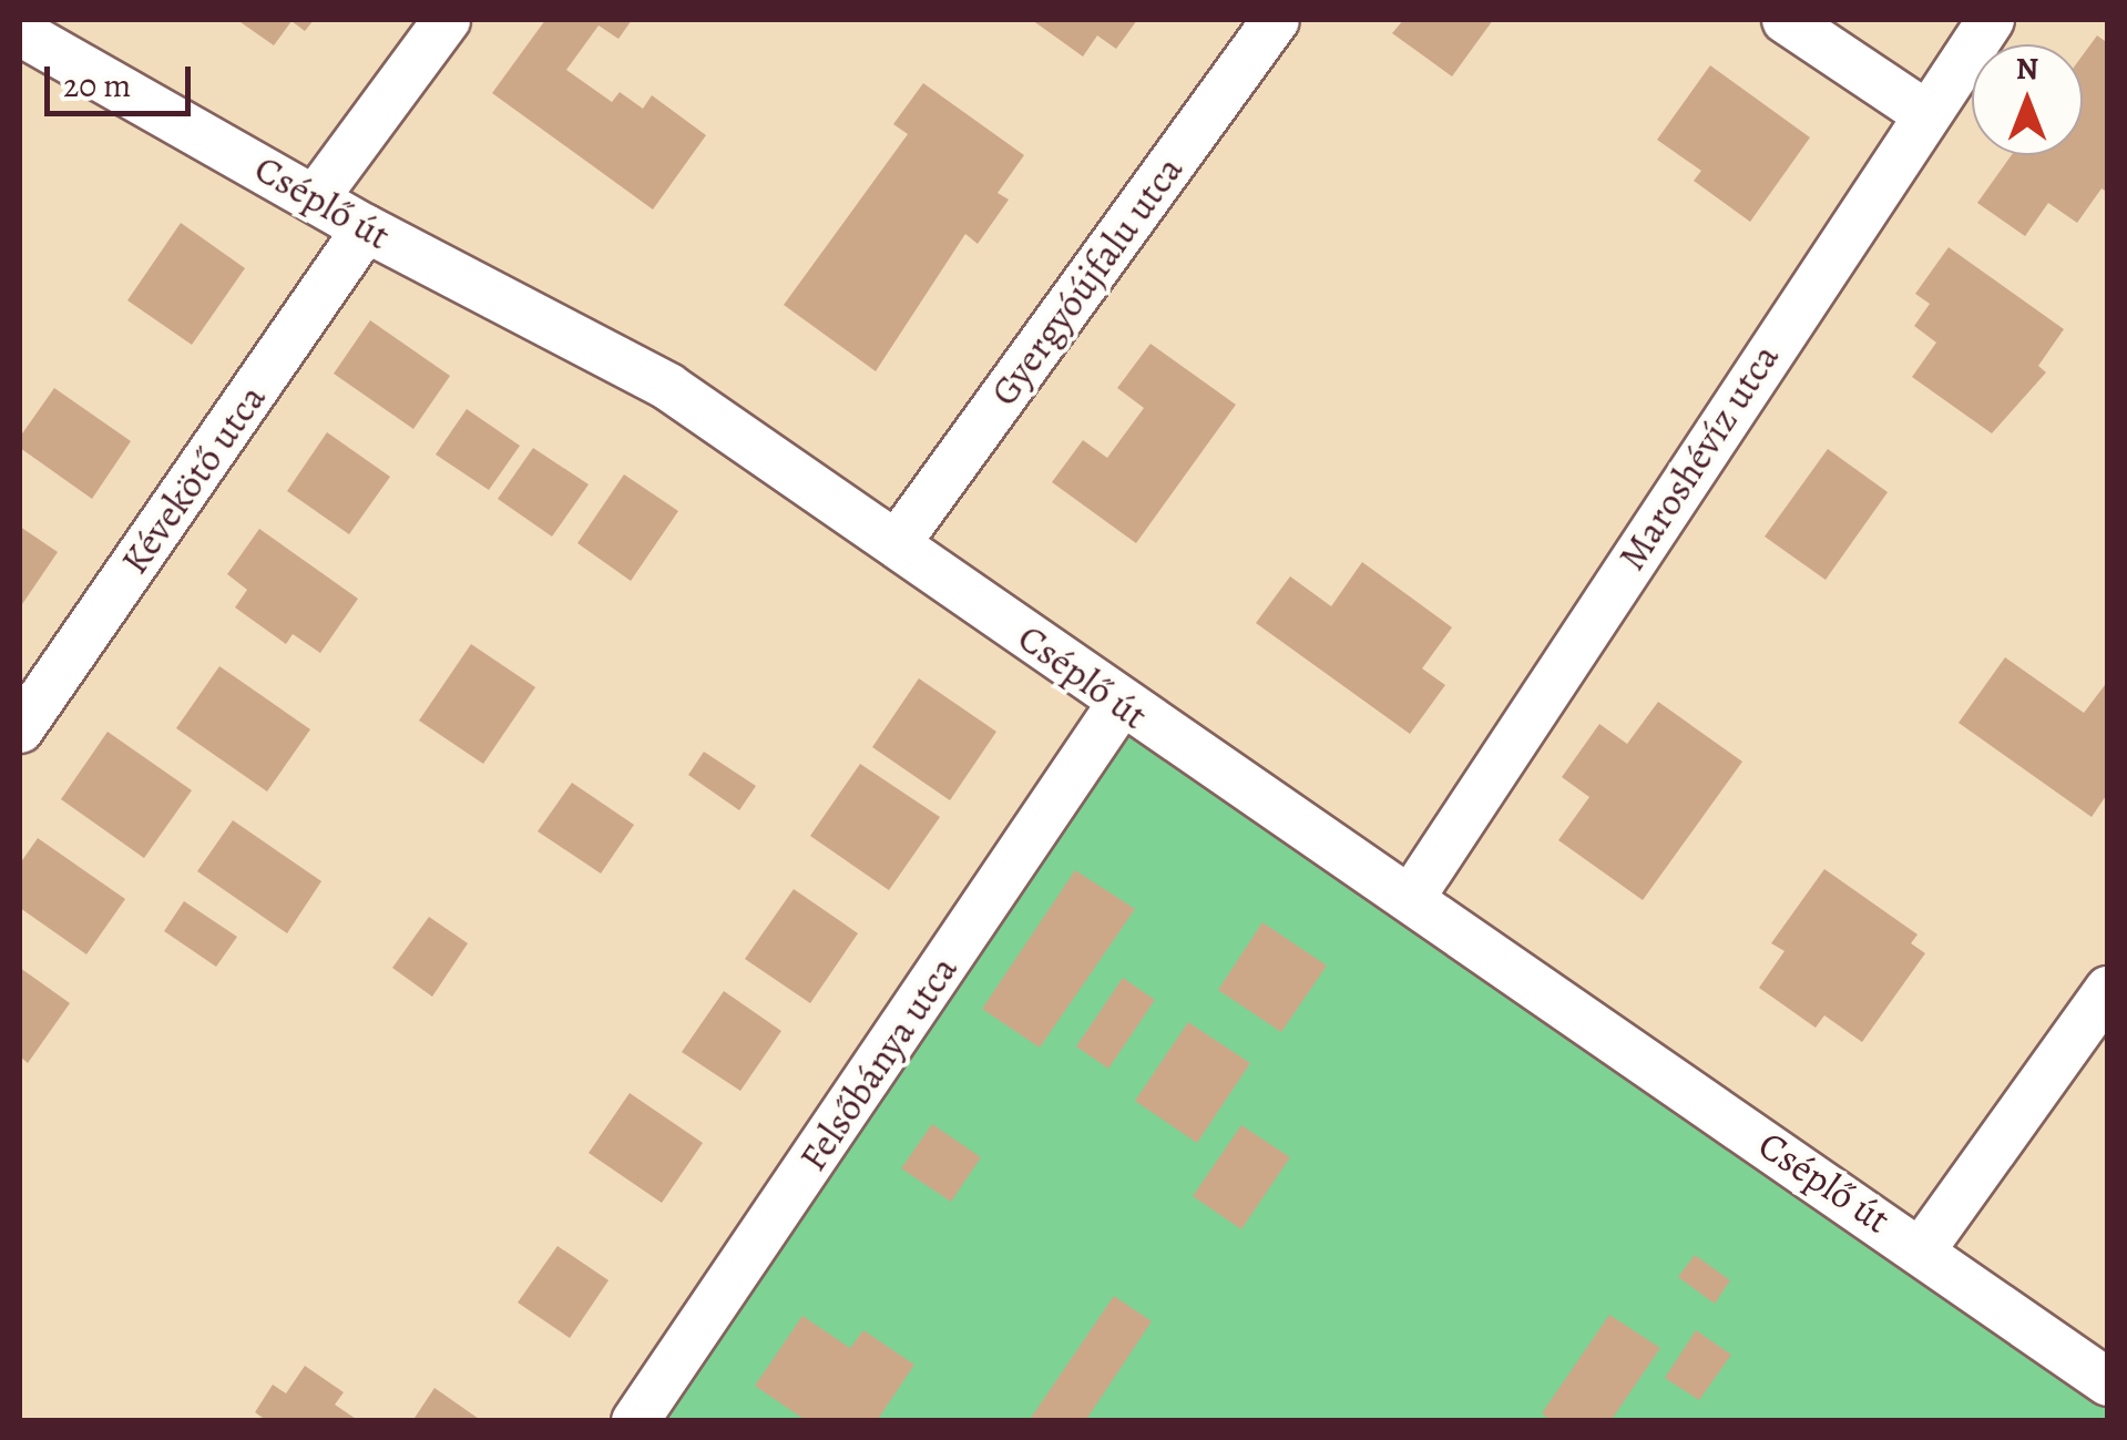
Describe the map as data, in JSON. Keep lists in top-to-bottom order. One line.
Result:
{"streets":{"street":["Cséplő út","Gyergyóújfalu utca","Maroshévíz utca","Kévekötő utca","Felsőbánya utca"]},"crossings":[["Cséplő út","Gyergyóújfalu utca"],["Cséplő út","Maroshévíz utca"],["Cséplő út","Kévekötő utca"],["Cséplő út","Felsőbánya utca"]],"scale_bar":"20 m","north":"top"}
